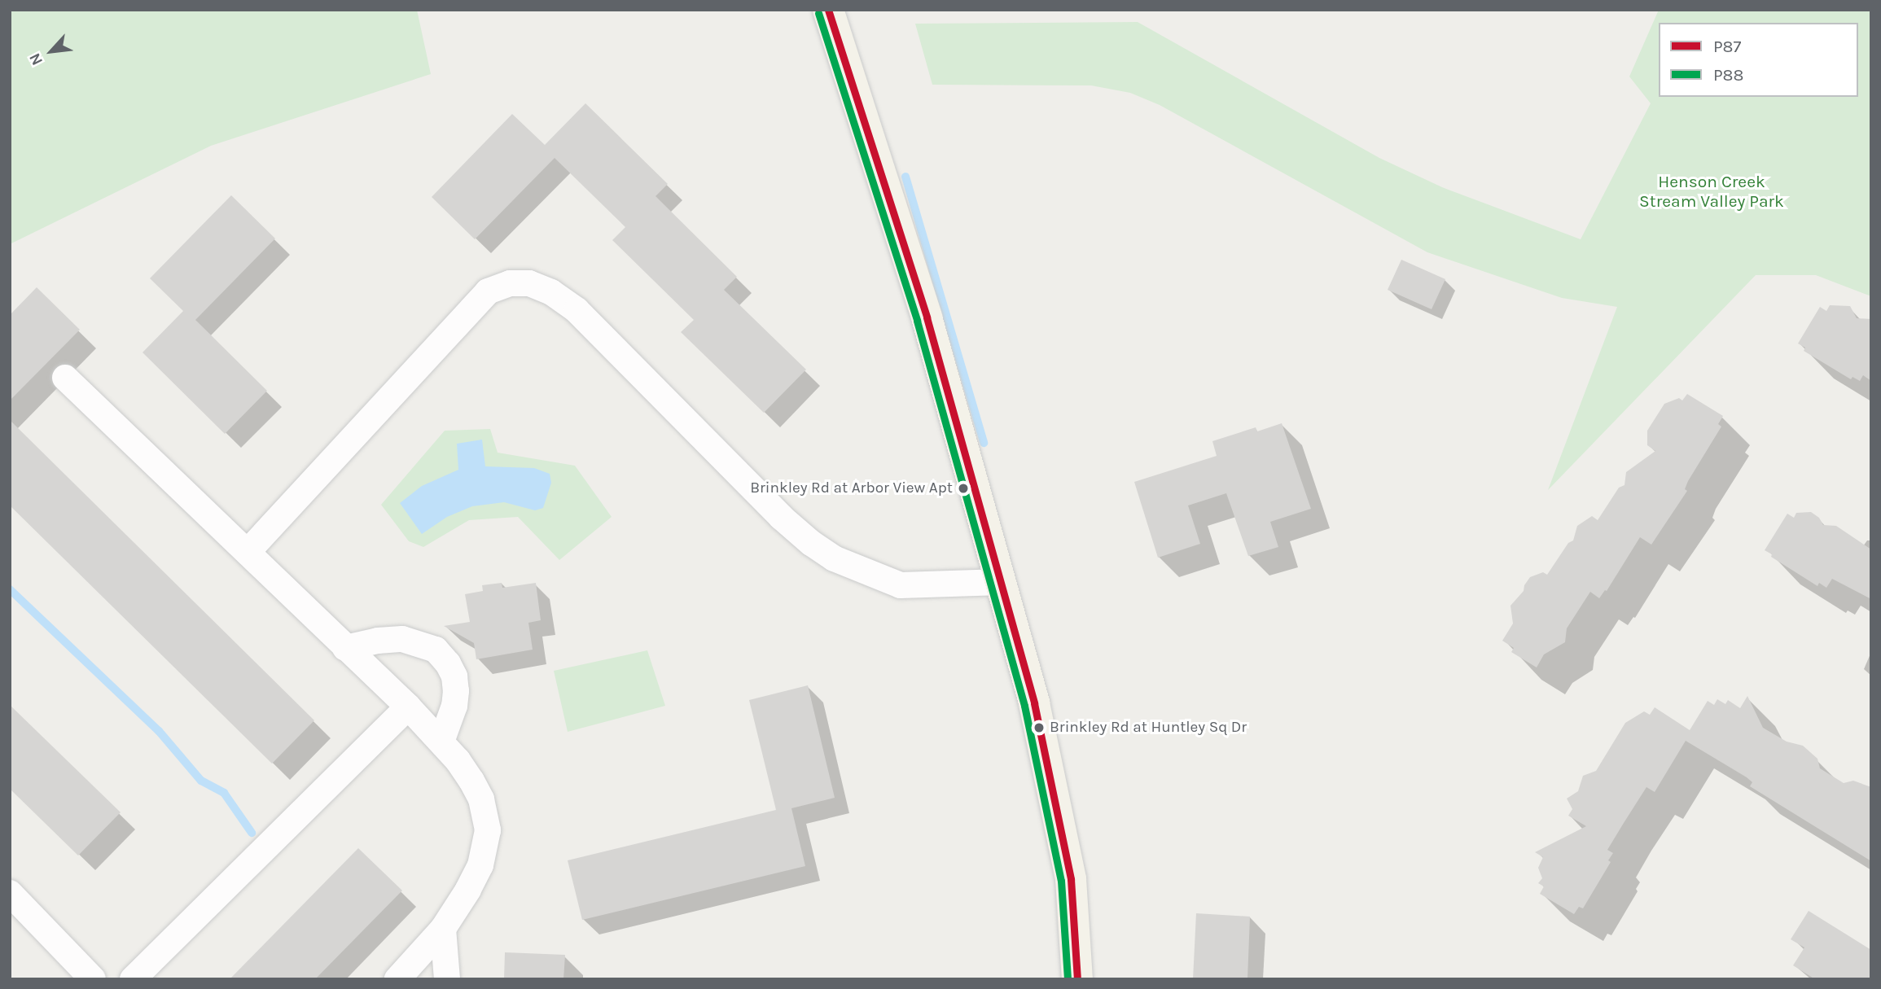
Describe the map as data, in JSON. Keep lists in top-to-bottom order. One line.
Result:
{"parks":["Henson Creek Stream Valley Park"],"places":["Brinkley Rd at Arbor View Apt","Brinkley Rd at Huntley Sq Dr"],"lines":["transit line P87","transit line P88"],"legend":["P87","P88"],"north":"bottom left"}
